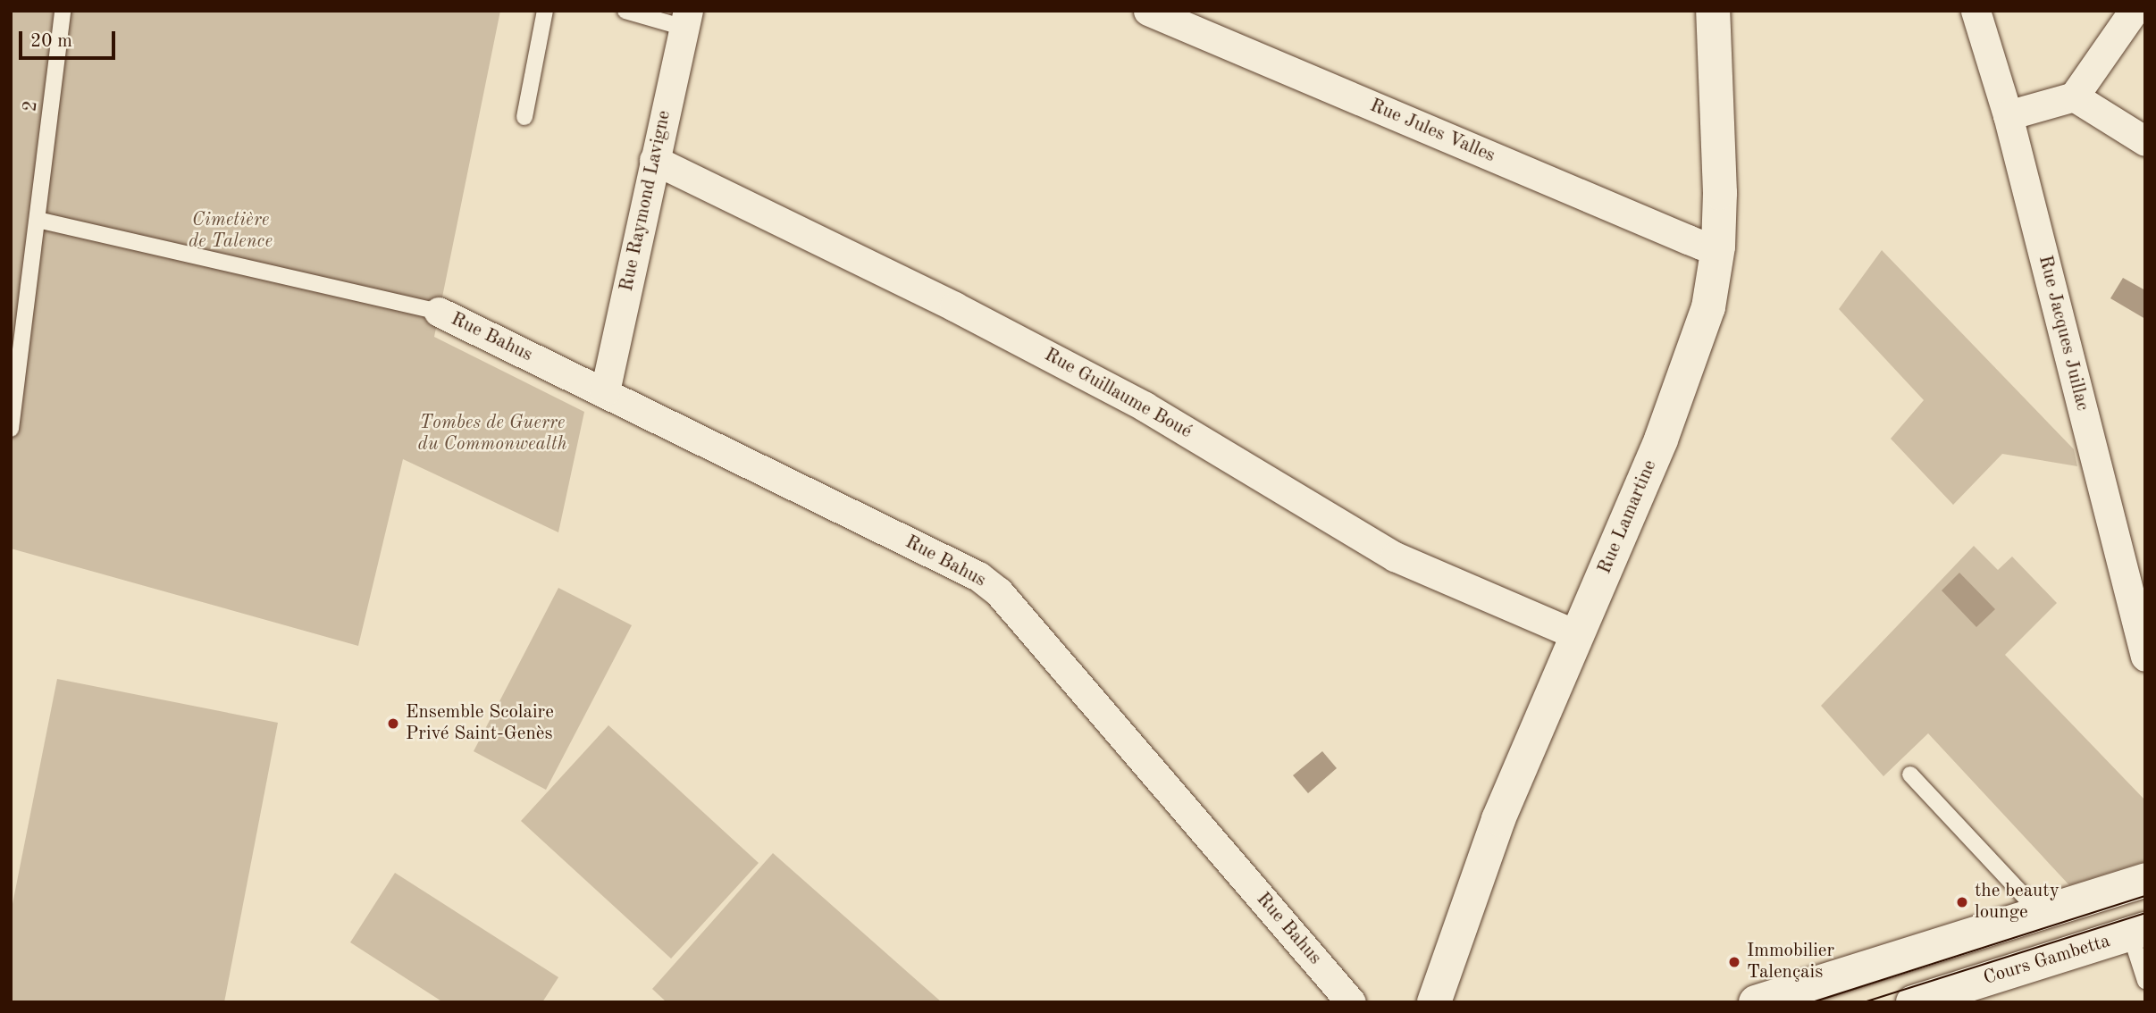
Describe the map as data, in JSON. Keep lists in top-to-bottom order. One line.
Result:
{"streets":{"street":["Rue Jules Valles","Rue Raymond Lavigne","Rue Jacques Juillac","Rue Bahus","Rue Guillaume Boué","Rue Lamartine","Cours Gambetta"],"lane":["2"]},"crossings":[["Rue Jules Valles","Rue Lamartine"],["Rue Raymond Lavigne","Rue Bahus"],["Rue Raymond Lavigne","Rue Guillaume Boué"],["Rue Guillaume Boué","Rue Lamartine"]],"parks":["Cimetière de Talence","Tombes de Guerre du Commonwealth"],"places":["Ensemble Scolaire Privé Saint-Genès","the beauty lounge","Immobilier Talençais"],"scale_bar":"20 m"}
